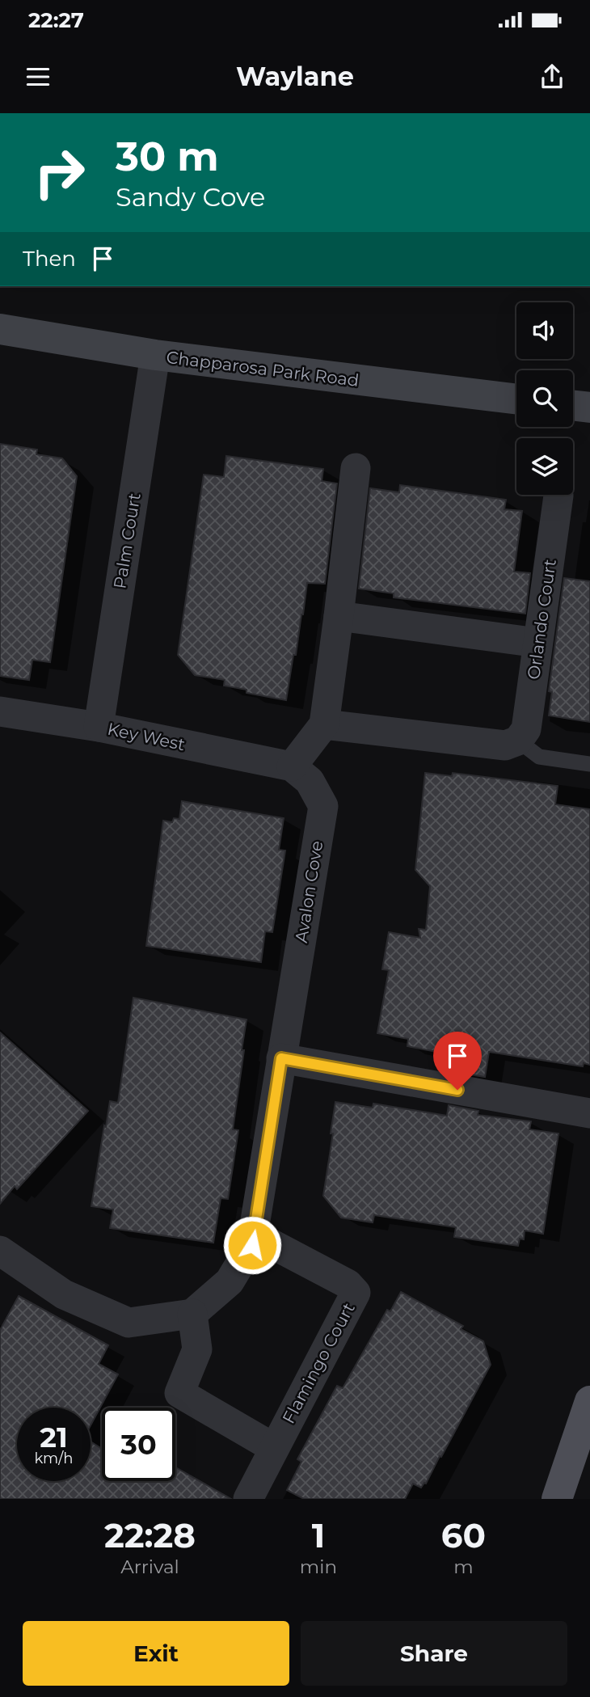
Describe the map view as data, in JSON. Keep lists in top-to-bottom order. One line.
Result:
{"streets":{"street":["Chapparosa Park Road","Palm Court","Orlando Court","Key West","Avalon Cove","Flamingo Court"]},"crossings":[["Chapparosa Park Road","Palm Court"],["Palm Court","Key West"],["Key West","Avalon Cove"],["Avalon Cove","Flamingo Court"]],"page":{"status":"22:27","header":"Waylane","turn":["30 m","Sandy Cove"],"then":"Then","speed":"21 km/h","limit":"30","eta":["22:28","Arrival","1","min","60","m"],"buttons":["Exit","Share"]}}
